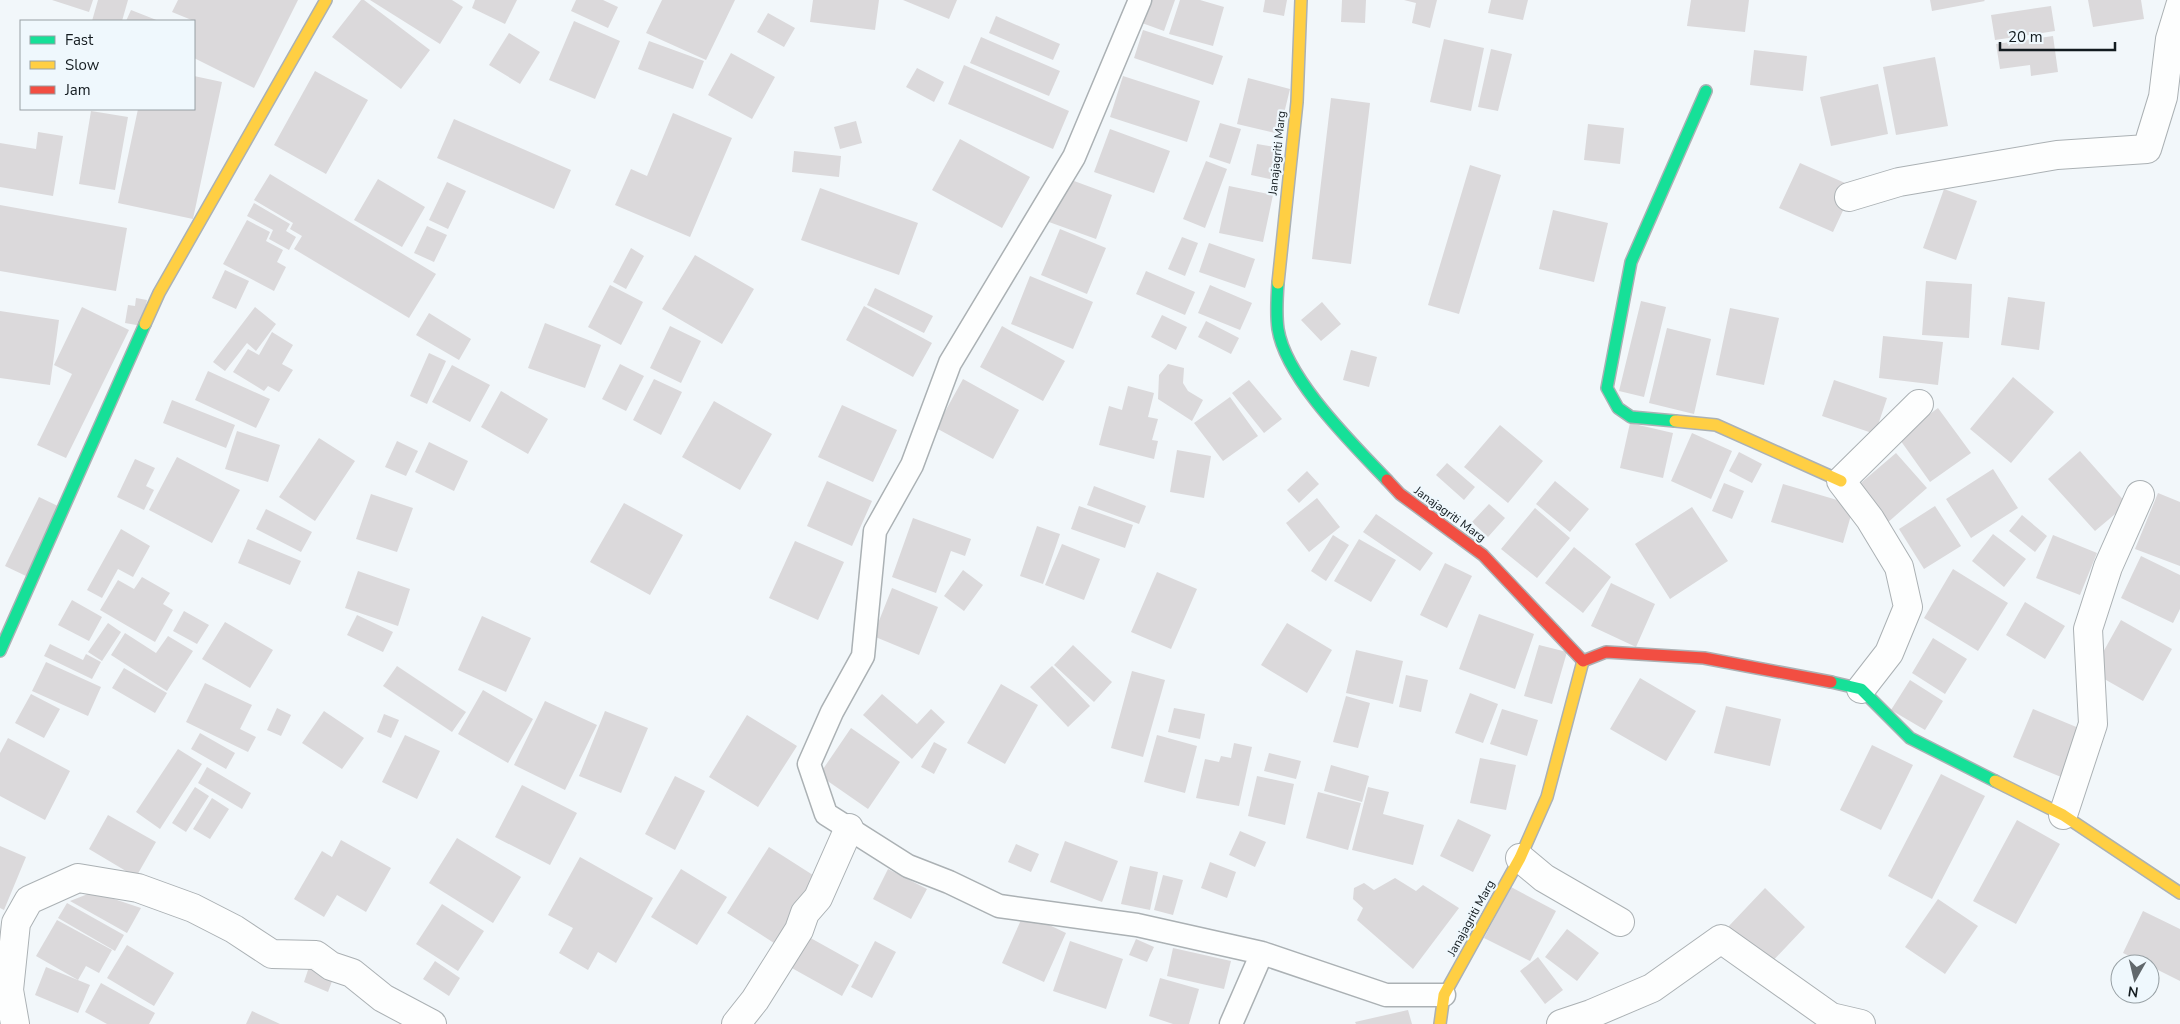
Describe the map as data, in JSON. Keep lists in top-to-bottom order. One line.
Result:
{"streets":{"street":["Janajagriti Marg"]},"legend":["Fast","Slow","Jam"],"scale_bar":"20 m","north":"bottom"}
